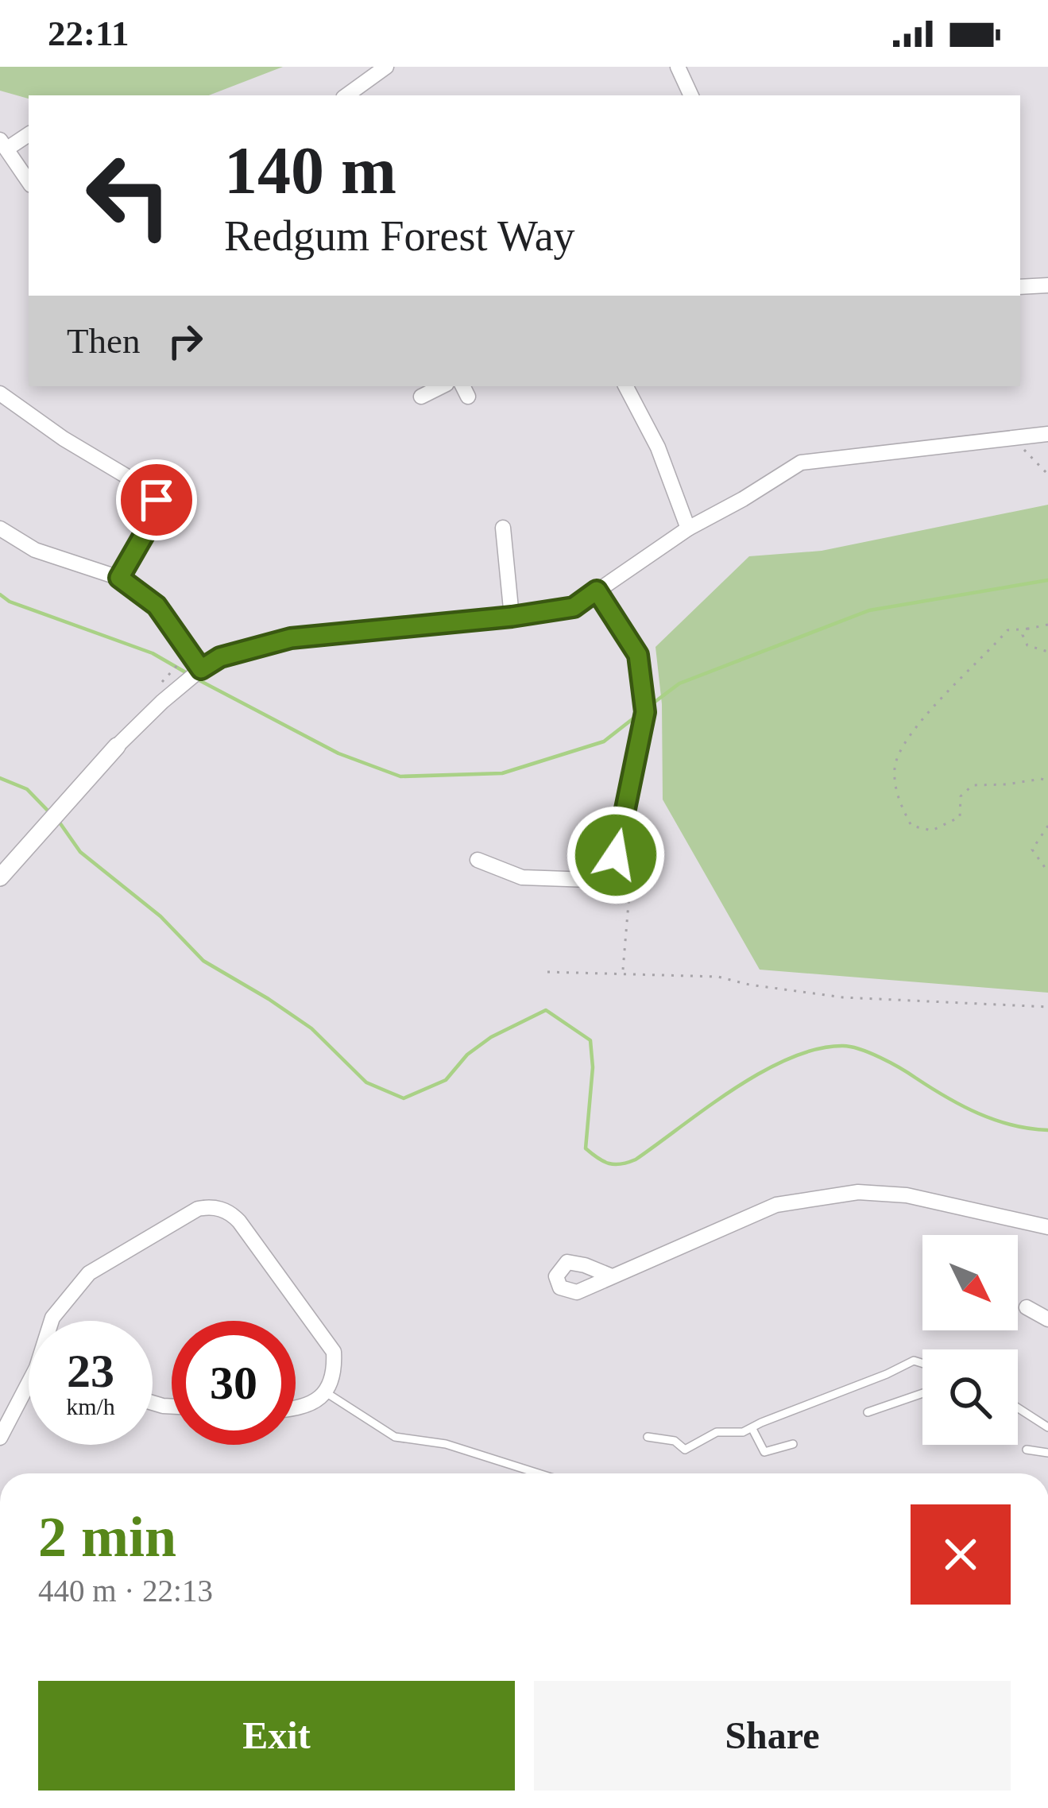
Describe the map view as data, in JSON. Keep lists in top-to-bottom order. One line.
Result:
{"north":"bottom right","page":{"status":"22:11","turn":["140 m","Redgum Forest Way"],"then":"Then","speed":"23 km/h","limit":"30","heading":["2 min","440 m · 22:13"],"buttons":["Exit","Share"]}}
